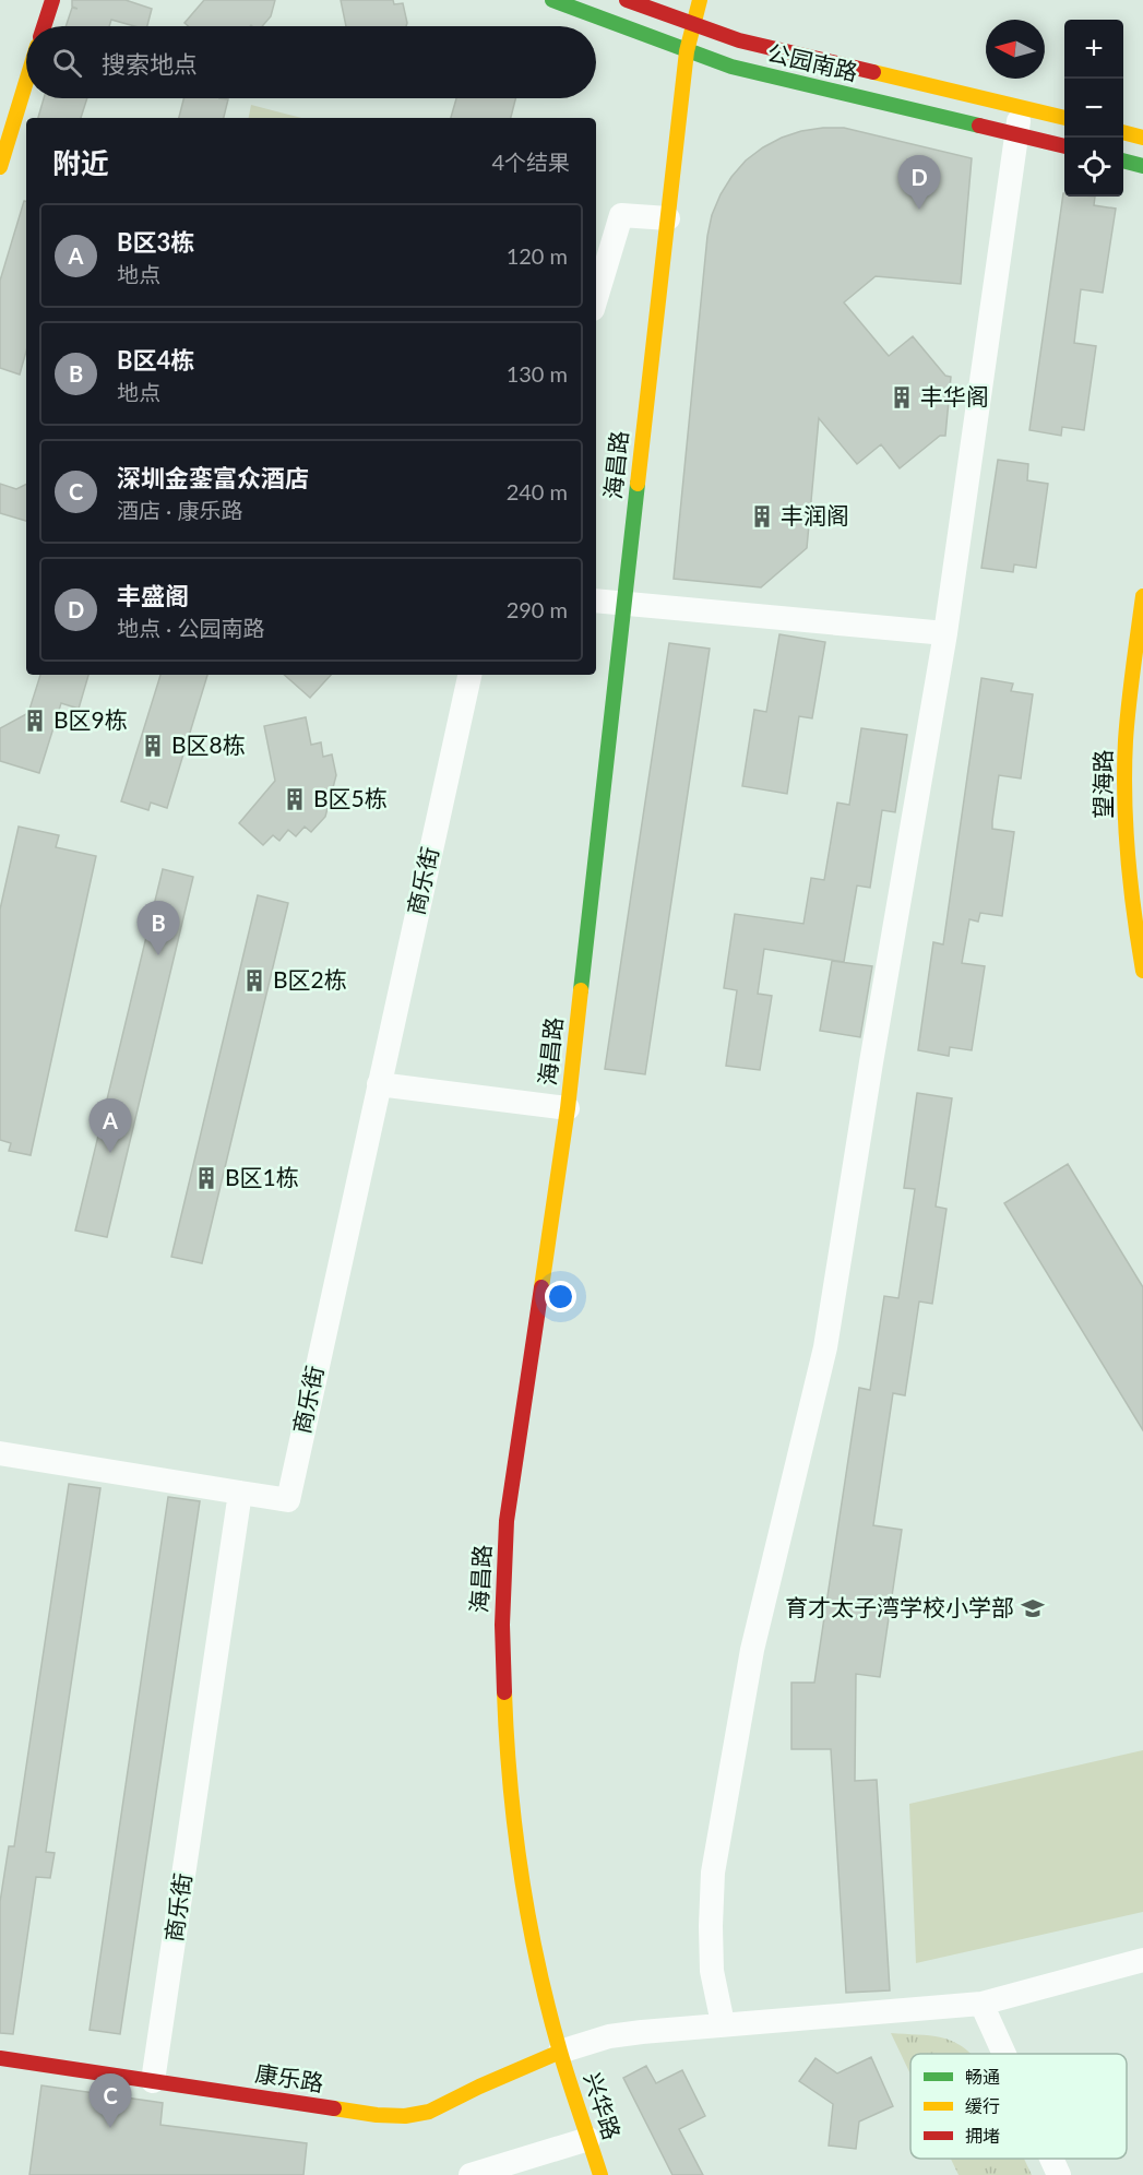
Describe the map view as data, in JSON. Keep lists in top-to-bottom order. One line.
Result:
{"streets":{"street":["公园南路","海昌路","望海路","商乐街","康乐路","兴华路"]},"crossings":[["公园南路","海昌路"],["海昌路","康乐路"],["海昌路","兴华路"],["商乐街","康乐路"],["康乐路","兴华路"]],"places":{"building":["丰华阁","丰润阁","B区9栋","B区8栋","B区5栋","B区2栋","B区1栋"],"school or university":["育才太子湾学校小学部"]},"legend":["畅通","缓行","拥堵"],"north":"left","page":{"map_buttons":["+","−"],"search":"搜索地点","heading":["附近","4个结果"],"pins":["D","B","A","C"],"list":[{"mark":"A","name":"B区3栋","note":"地点","value":"120 m"},{"mark":"B","name":"B区4栋","note":"地点","value":"130 m"},{"mark":"C","name":"深圳金銮富众酒店","note":"酒店 · 康乐路","value":"240 m"},{"mark":"D","name":"丰盛阁","note":"地点 · 公园南路","value":"290 m"}]}}
